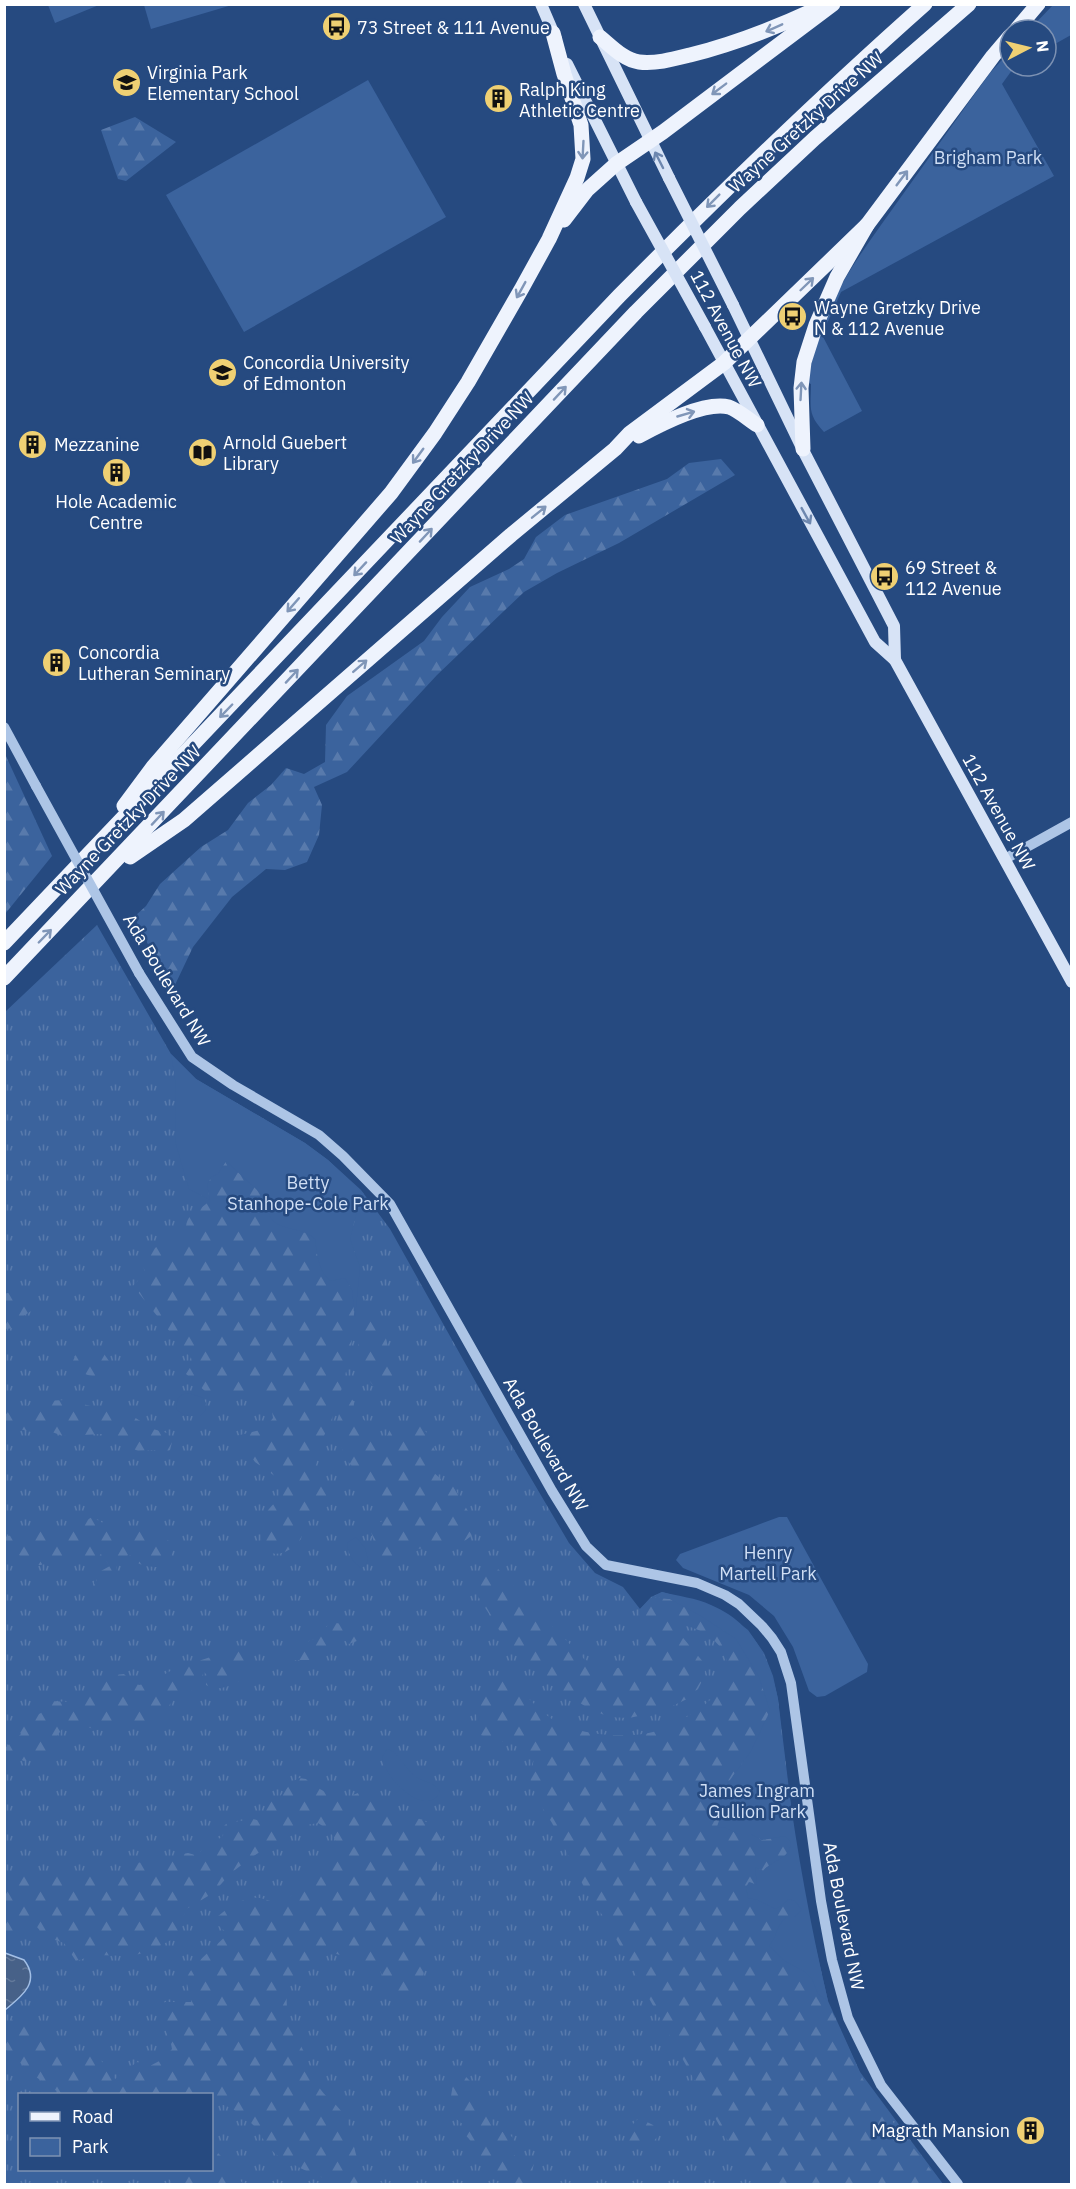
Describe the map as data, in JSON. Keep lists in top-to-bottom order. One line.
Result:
{"streets":{"main road":["Wayne Gretzky Drive NW","112 Avenue NW"],"street":["Ada Boulevard NW"]},"parks":["Brigham Park","Betty Stanhope-Cole Park","Henry Martell Park","James Ingram Gullion Park"],"places":{"bus stop":["73 Street & 111 Avenue","Wayne Gretzky Drive N & 112 Avenue","69 Street & 112 Avenue"],"school or university":["Virginia Park Elementary School","Concordia University of Edmonton"],"building":["Ralph King Athletic Centre","Mezzanine","Hole Academic Centre","Concordia Lutheran Seminary","Magrath Mansion"],"library":["Arnold Guebert Library"]},"legend":["Road","Park"],"north":"right"}
